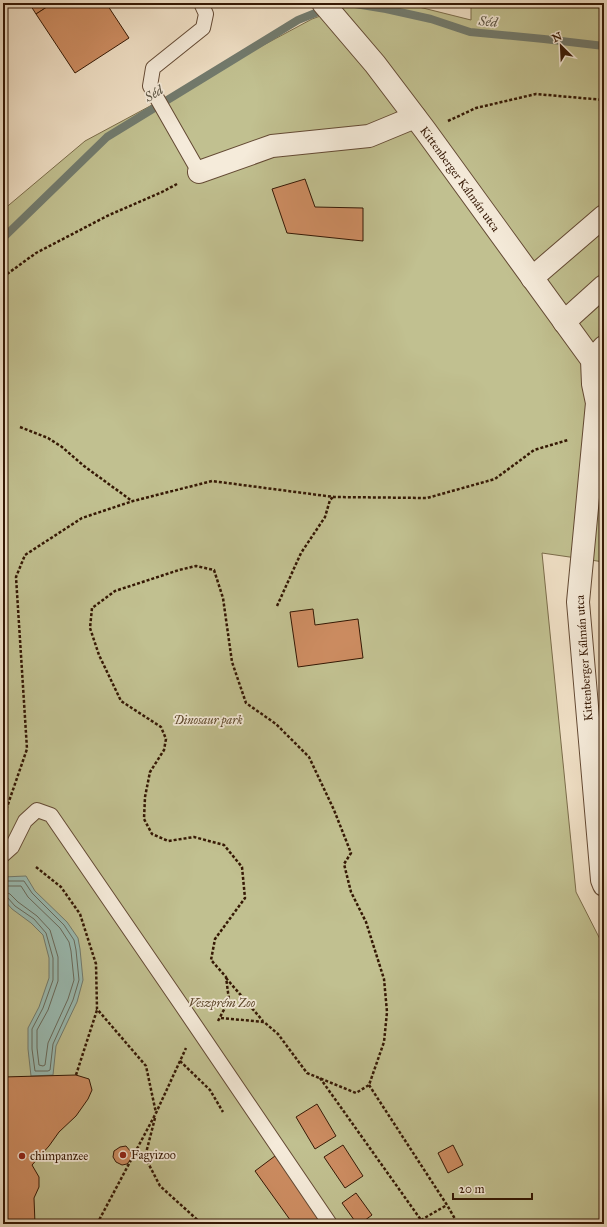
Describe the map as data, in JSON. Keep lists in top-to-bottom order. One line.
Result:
{"streets":{"street":["Kittenberger Kálmán utca"]},"water":["Séd"],"parks":["Dinosaur park","Veszprém Zoo"],"places":["Fagyizoo","chimpanzee"],"scale_bar":"20 m","north":"top left"}
